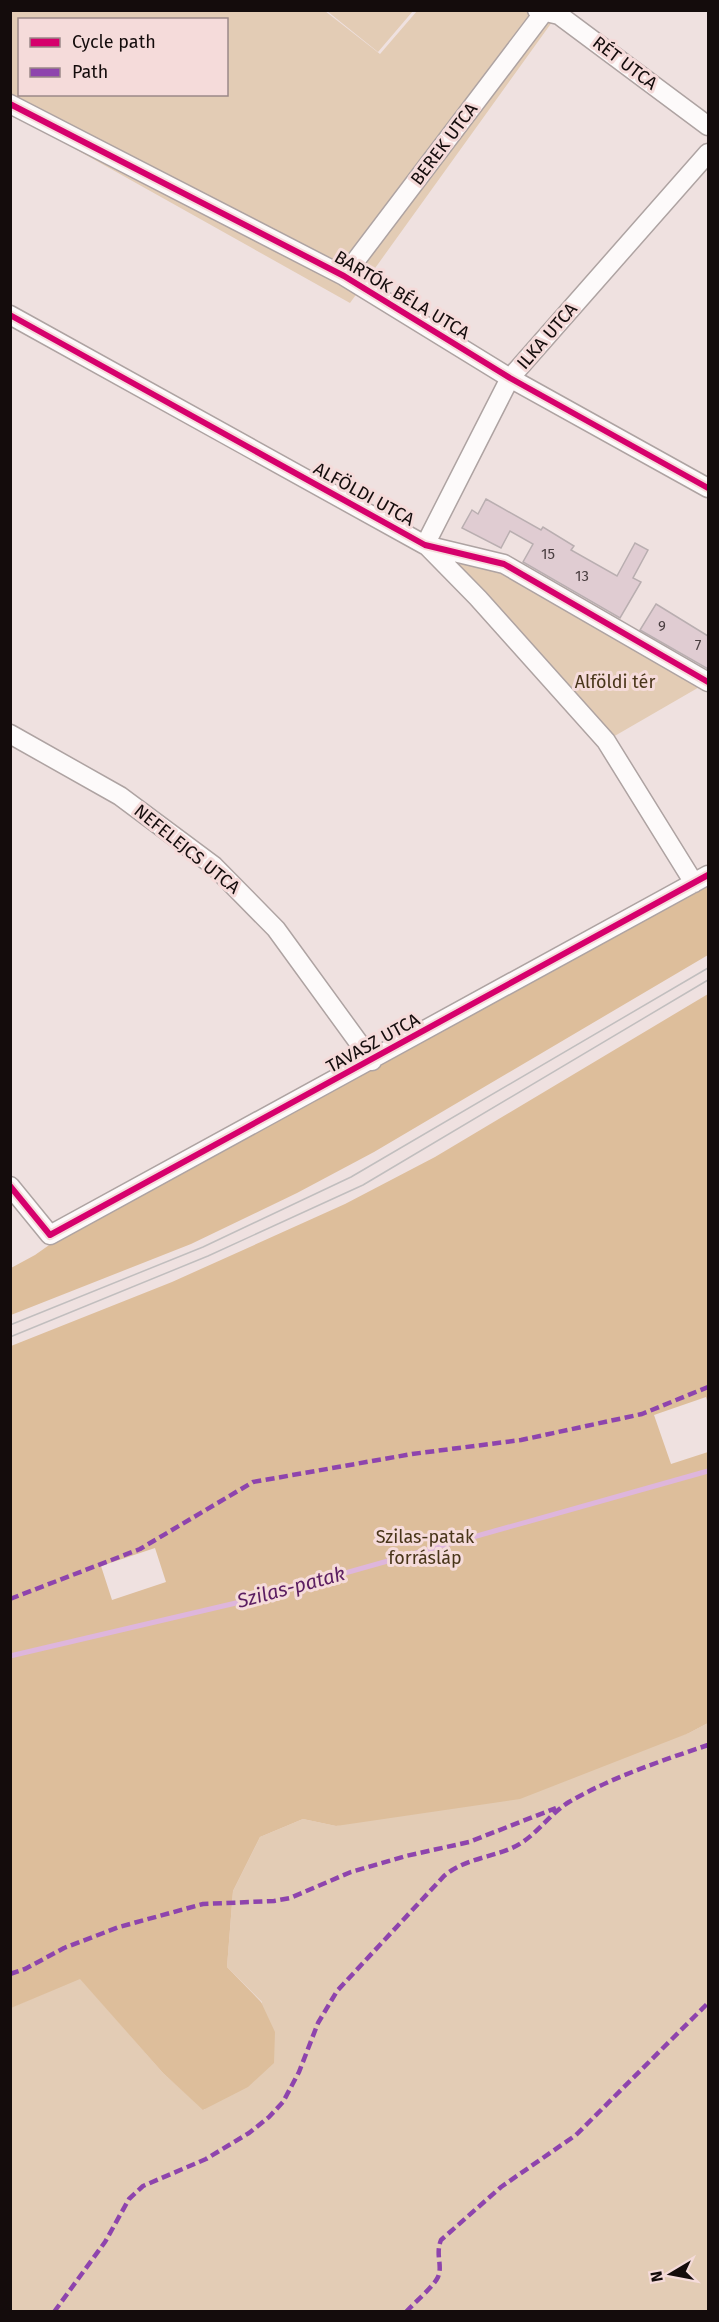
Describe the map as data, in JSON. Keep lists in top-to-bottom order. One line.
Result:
{"streets":{"street":["RÉT UTCA","BEREK UTCA","BARTÓK BÉLA UTCA","ILKA UTCA","ALFÖLDI UTCA","NEFELEJCS UTCA","TAVASZ UTCA"]},"crossings":[["RÉT UTCA","BEREK UTCA"],["BEREK UTCA","BARTÓK BÉLA UTCA"],["BARTÓK BÉLA UTCA","ILKA UTCA"],["ILKA UTCA","ALFÖLDI UTCA"],["ALFÖLDI UTCA","TAVASZ UTCA"],["NEFELEJCS UTCA","TAVASZ UTCA"]],"water":["Szilas-patak"],"parks":["Alföldi tér","Szilas-patak forrásláp"],"house_numbers":["15","13","9","7"],"legend":["Cycle path","Path"],"north":"left"}
